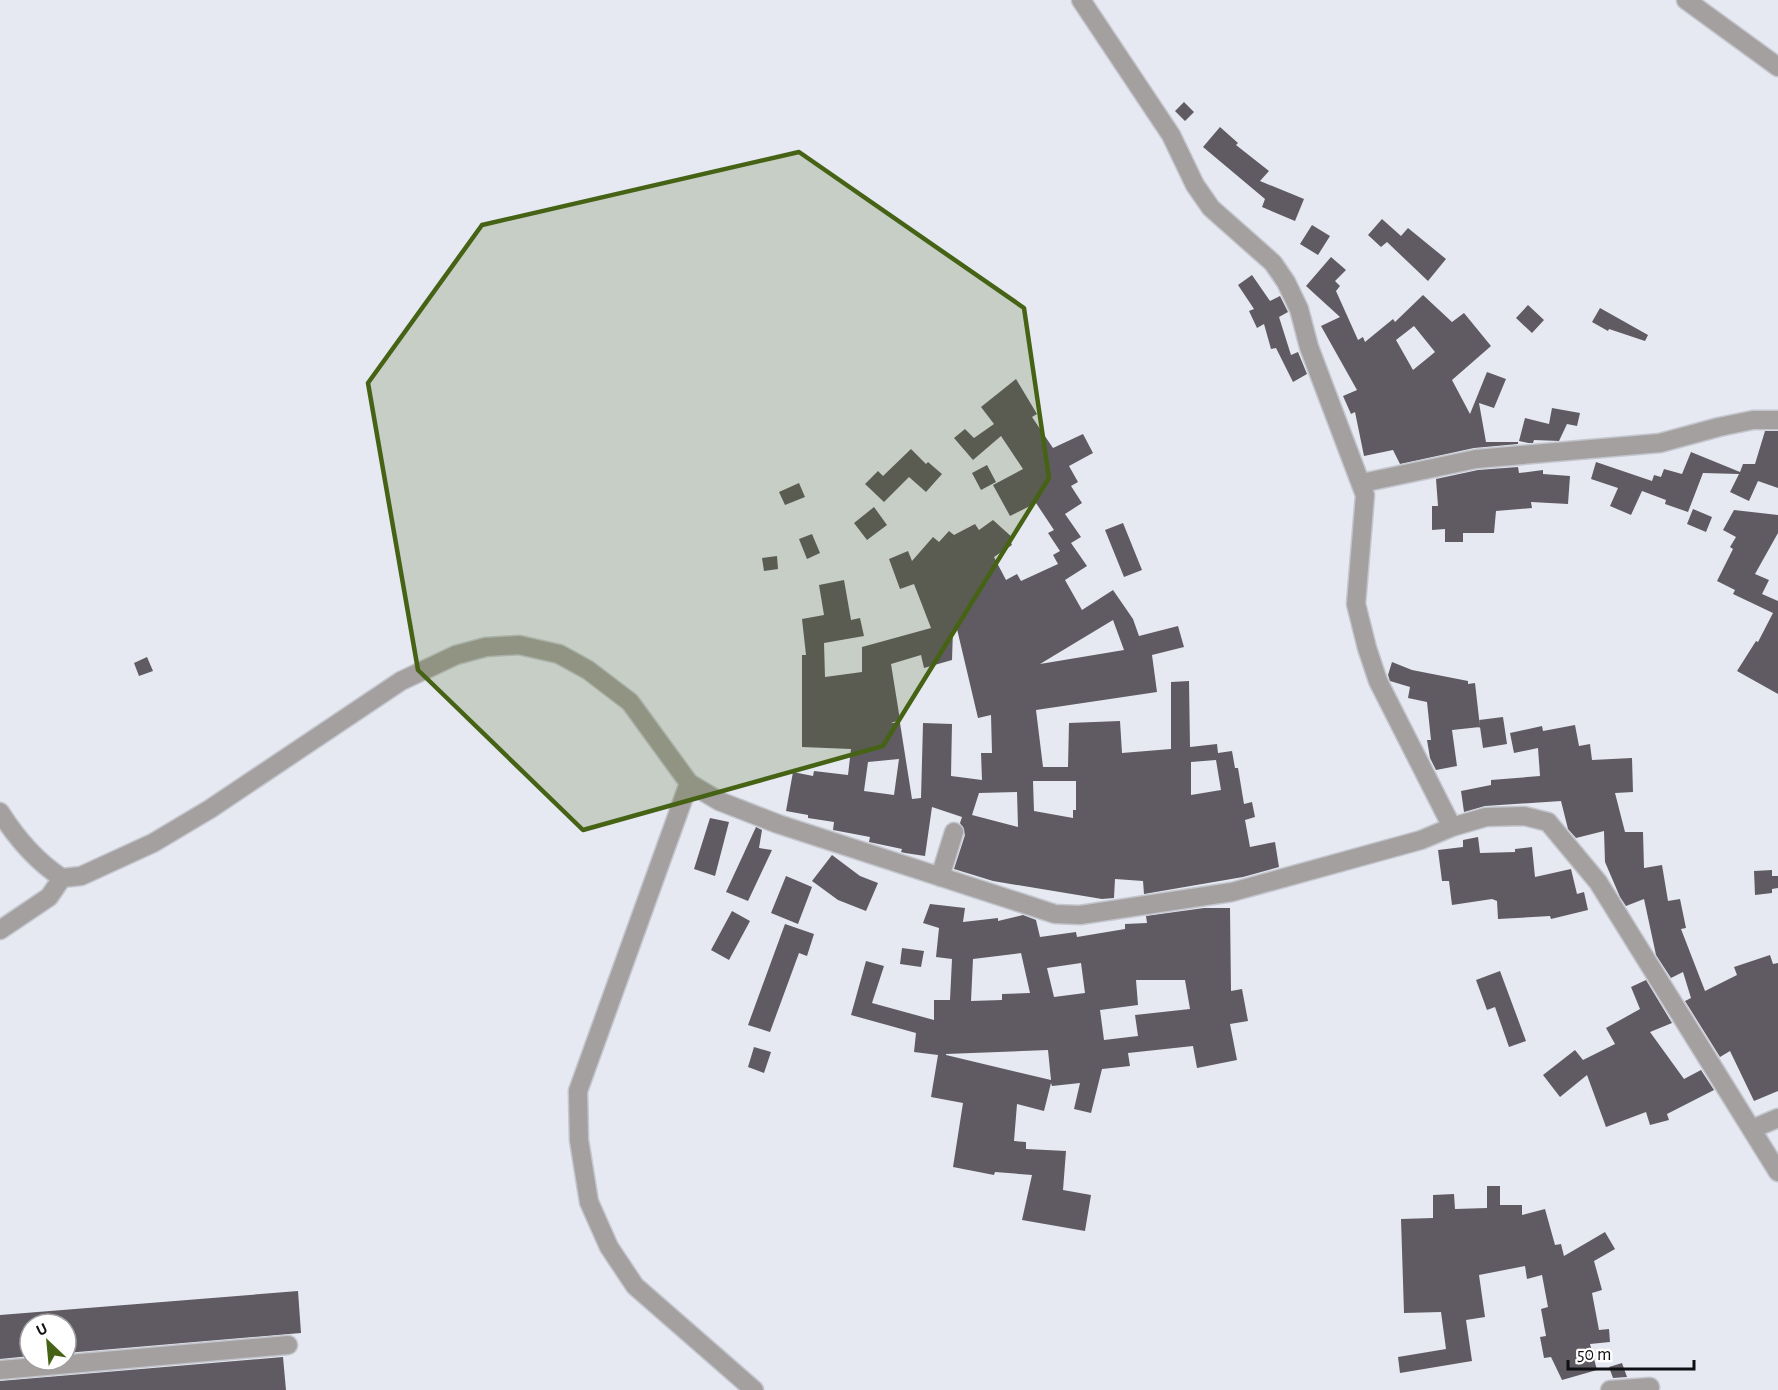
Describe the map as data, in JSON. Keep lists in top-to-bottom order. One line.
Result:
{"scale_bar":"50 m","north":"top left"}
